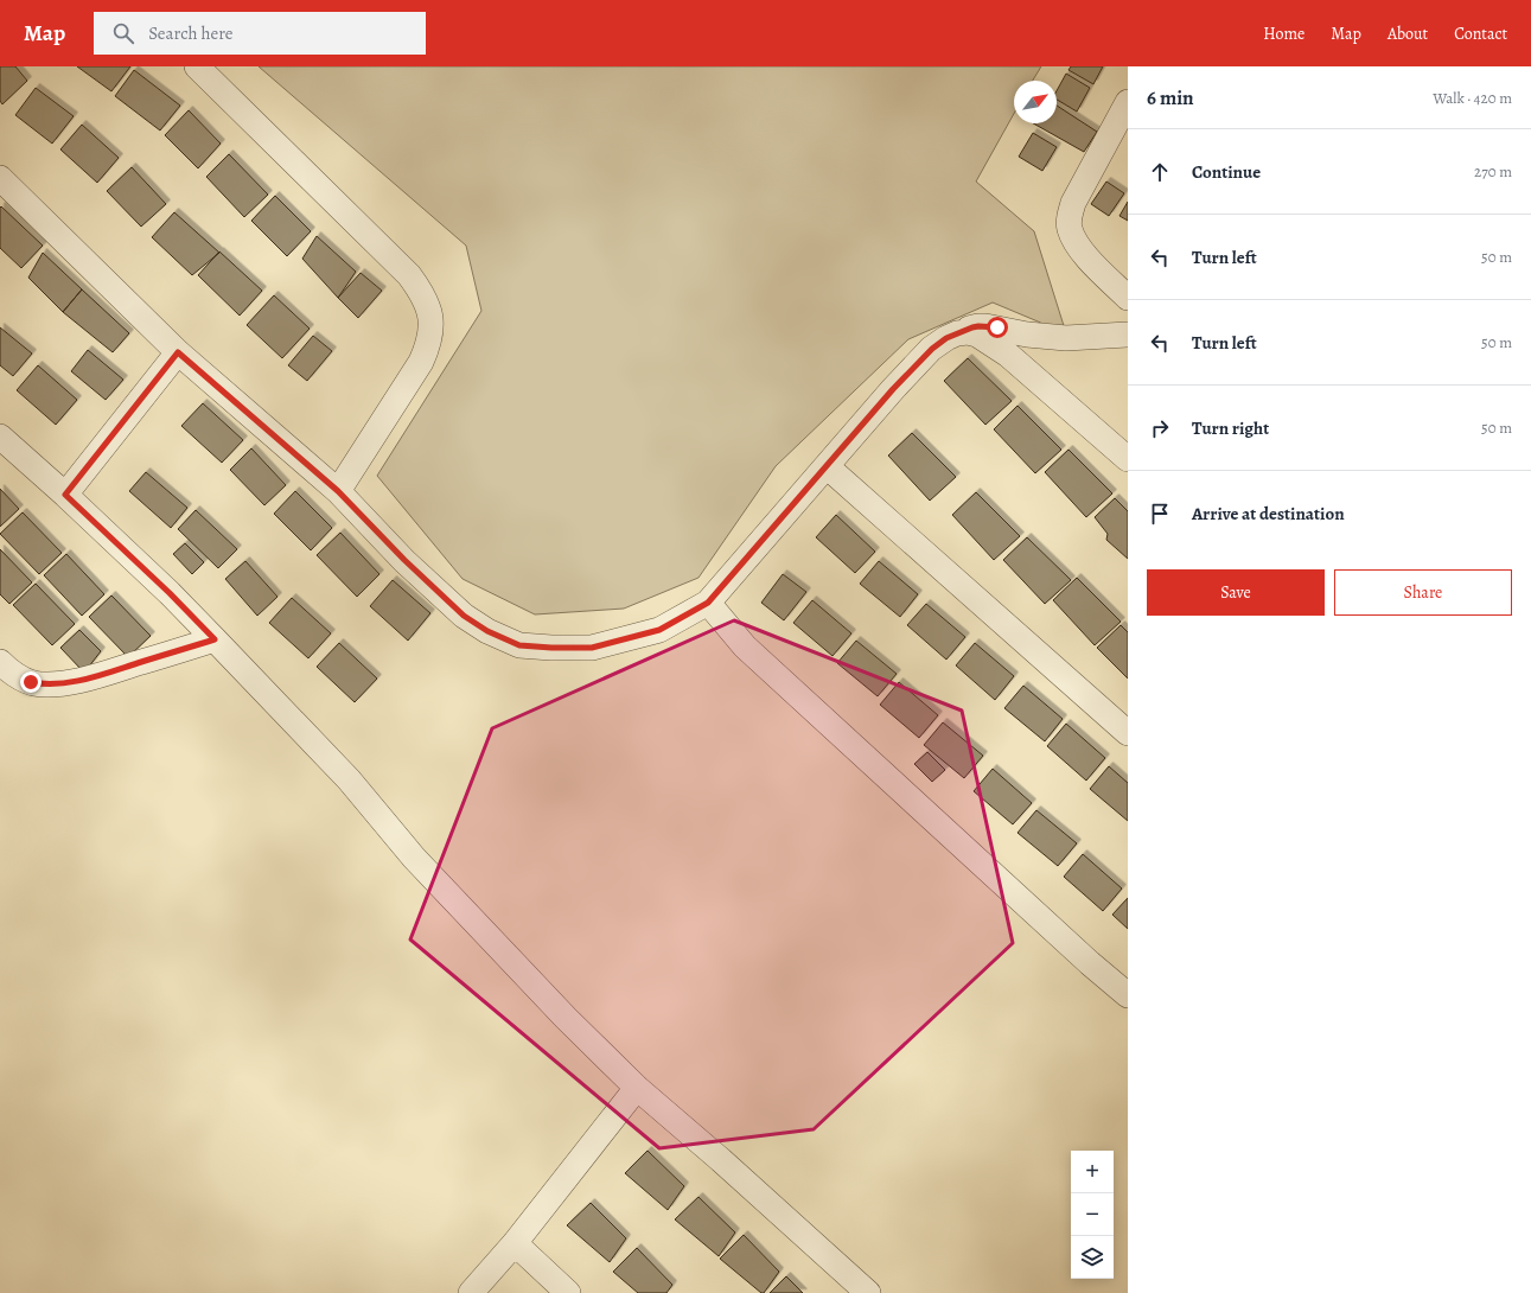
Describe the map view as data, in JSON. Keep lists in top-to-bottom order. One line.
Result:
{"north":"top right","page":{"header":"Map","search":"Search here","nav":["Home","Map","About","Contact"],"heading":["6 min","Walk · 420 m"],"list":[["Continue","270 m"],["Turn left","50 m"],["Turn left","50 m"],["Turn right","50 m"],"Arrive at destination"],"buttons":["Save","Share"],"map_buttons":["+","−"]}}
